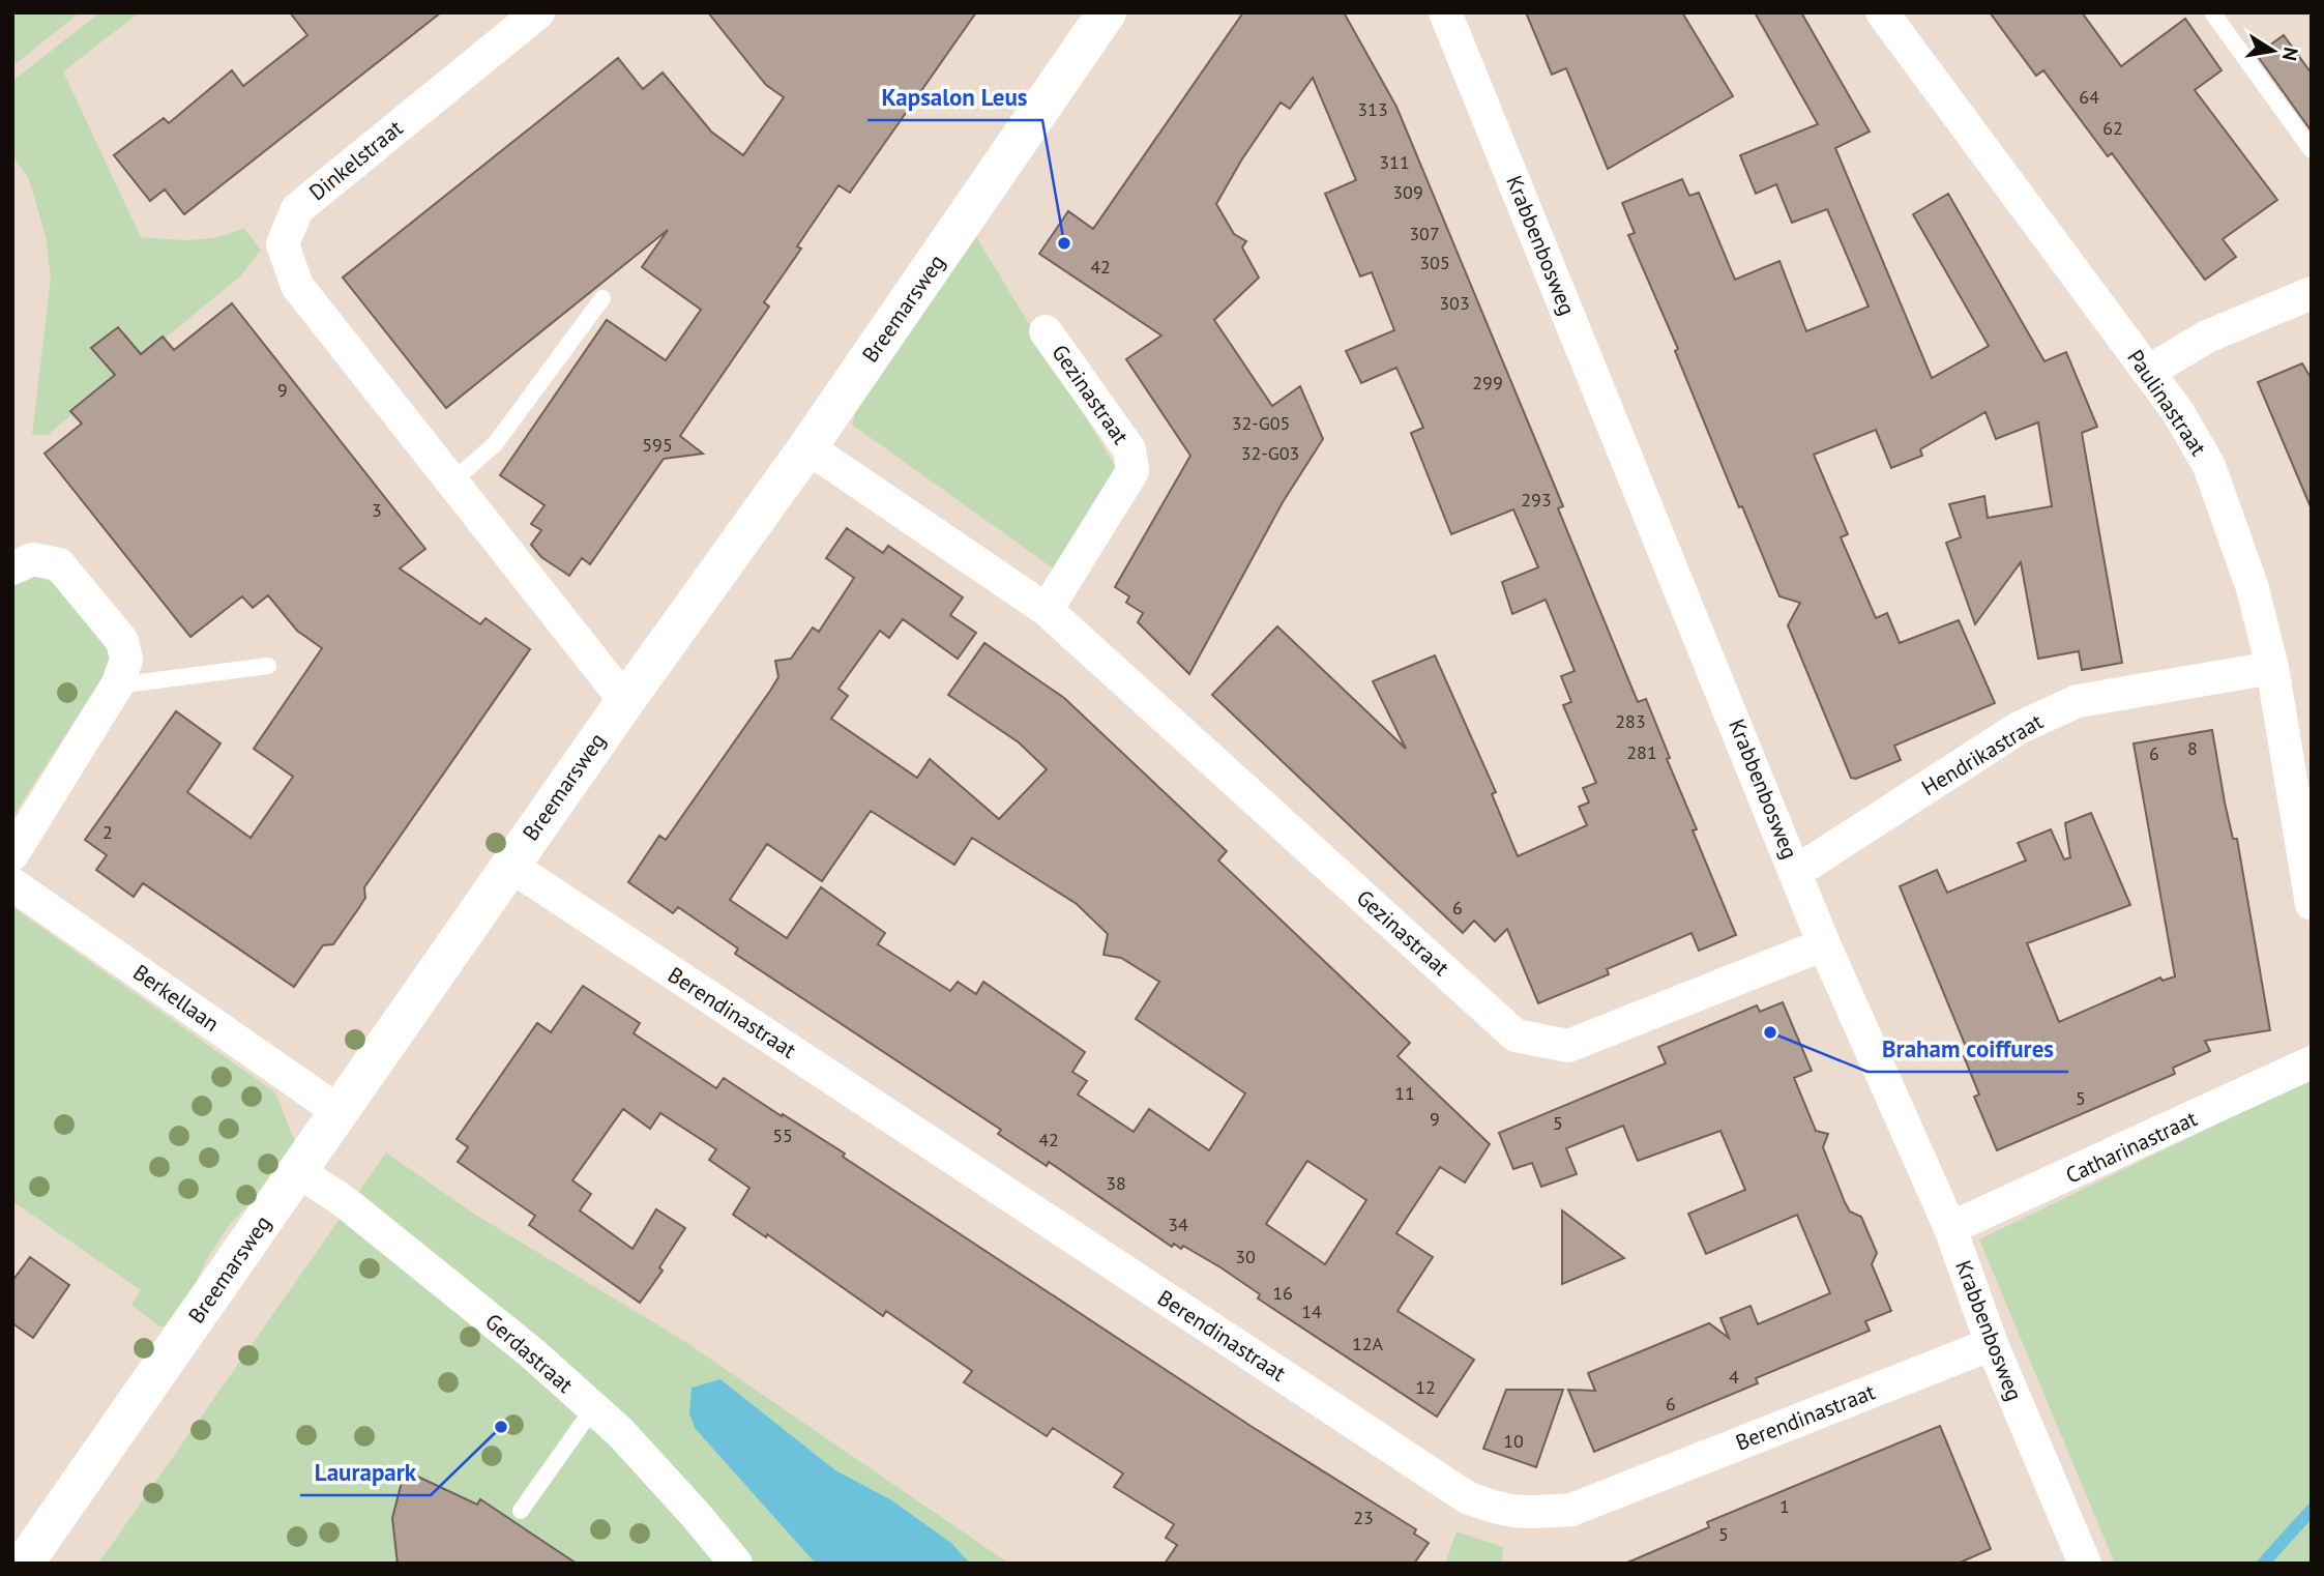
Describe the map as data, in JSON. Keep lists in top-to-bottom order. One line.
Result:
{"streets":{"street":["Dinkelstraat","Krabbenbosweg","Breemarsweg","Gezinastraat","Paulinastraat","Hendrikastraat","Berkellaan","Berendinastraat","Catharinastraat","Gerdastraat"]},"crossings":[["Dinkelstraat","Breemarsweg"],["Krabbenbosweg","Gezinastraat"],["Krabbenbosweg","Hendrikastraat"],["Krabbenbosweg","Berendinastraat"],["Krabbenbosweg","Catharinastraat"],["Breemarsweg","Gezinastraat"],["Breemarsweg","Berkellaan"],["Breemarsweg","Berendinastraat"],["Breemarsweg","Gerdastraat"],["Paulinastraat","Hendrikastraat"]],"places":["Kapsalon Leus","Braham coiffures","Laurapark"],"house_numbers":["64","313","62","311","309","307","305","42","303","299","9","32-G05","595","32-G03","293","3","283","8","281","6","2","6","11","5","9","5","55","42","38","34","30","16","14","12A","4","12","6","10","1","23","5"],"north":"right"}
